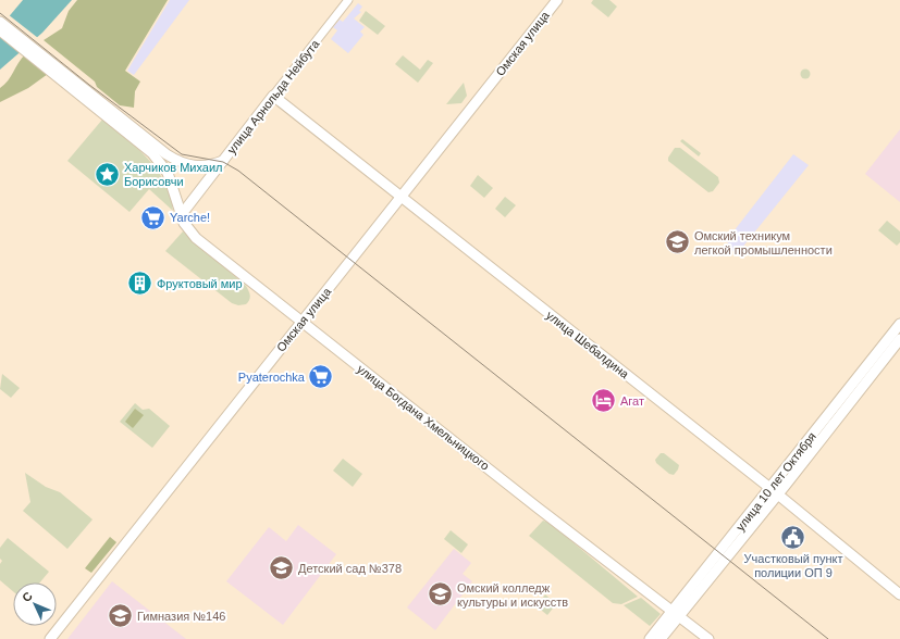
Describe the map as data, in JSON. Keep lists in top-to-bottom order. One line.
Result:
{"streets":{"main road":["Омская улица","улица Арнольда Нейбута","улица Шебалдина","улица Богдана Хмельницкого","улица 10 лет Октября"]},"crossings":[["Омская улица","улица Шебалдина"],["Омская улица","улица Богдана Хмельницкого"],["улица Арнольда Нейбута","улица Шебалдина"],["улица Арнольда Нейбута","улица Богдана Хмельницкого"],["улица Шебалдина","улица 10 лет Октября"],["улица Богдана Хмельницкого","улица 10 лет Октября"]],"places":{"place":["Харчиков Михаил Борисовчи"],"supermarket":["Yarche!","Pyaterochka"],"school or university":["Омский техникум легкой промышленности","Детский сад №378","Омский колледж культуры и искусств","Гимназия №146"],"building":["Фруктовый мир"],"hotel":["Агат"],"public building":["Участковый пункт полиции ОП 9"]},"north":"top left"}
